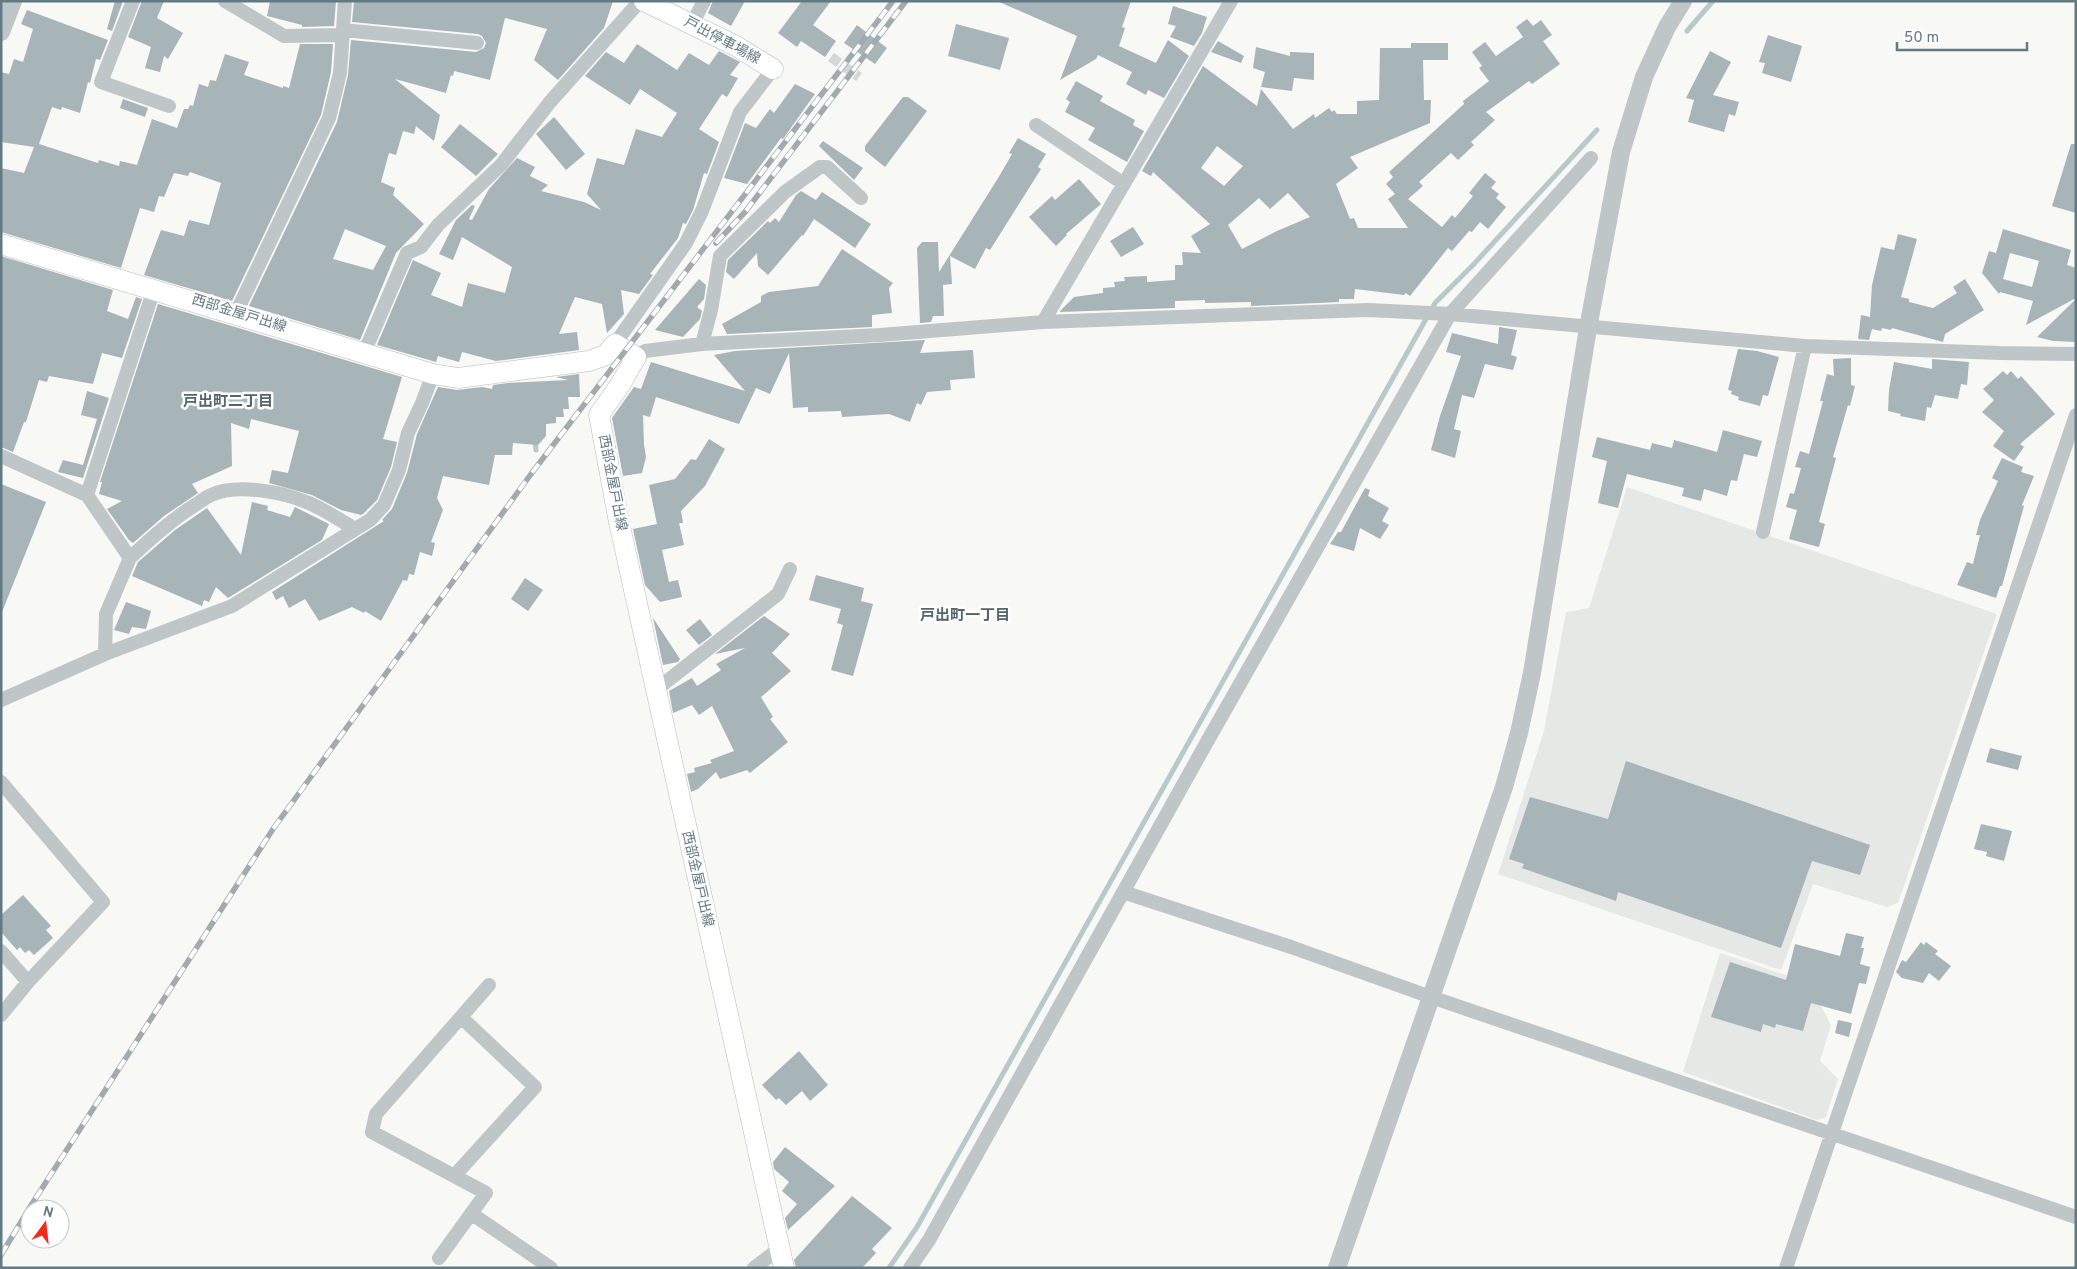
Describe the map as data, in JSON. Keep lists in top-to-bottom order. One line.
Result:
{"streets":{"main road":["戸出停車場線","西部金屋戸出線"]},"districts":["戸出町二丁目","戸出町一丁目"],"scale_bar":"50 m","north":"top"}
